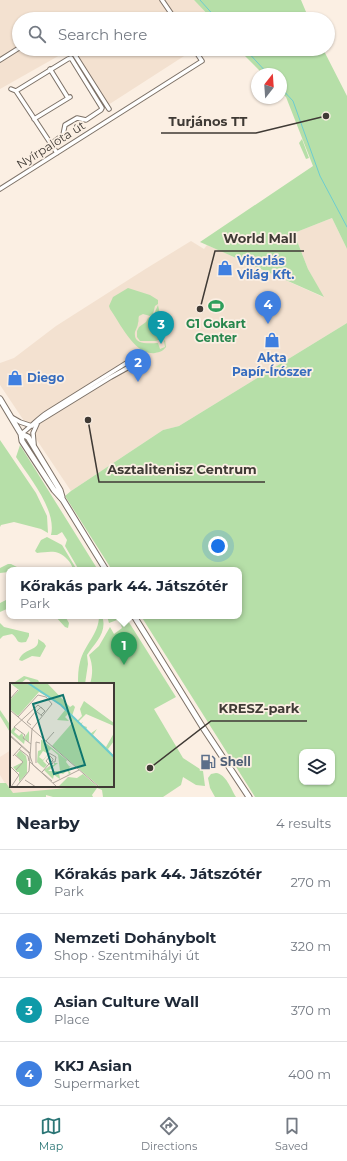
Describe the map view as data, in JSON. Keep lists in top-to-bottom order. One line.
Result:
{"streets":{"street":["Nyírpalota út"]},"places":{"other":["Turjános TT","World Mall","Asztalitenisz Centrum","KRESZ-park"],"shop":["Vitorlás Világ Kft.","Akta Papír-Írószer","Diego"],"sports":["G1 Gokart Center"],"fuel station":["Shell"]},"north":"top","page":{"search":"Search here","pins":["4","3","2","1"],"popup":["Kőrakás park 44. Játszótér","Park"],"heading":["Nearby","4 results"],"list":[{"mark":"1","name":"Kőrakás park 44. Játszótér","note":"Park","value":"270 m"},{"mark":"2","name":"Nemzeti Dohánybolt","note":"Shop · Szentmihályi út","value":"320 m"},{"mark":"3","name":"Asian Culture Wall","note":"Place","value":"370 m"},{"mark":"4","name":"KKJ Asian","note":"Supermarket","value":"400 m"}],"nav":["Map","Directions","Saved"]}}
